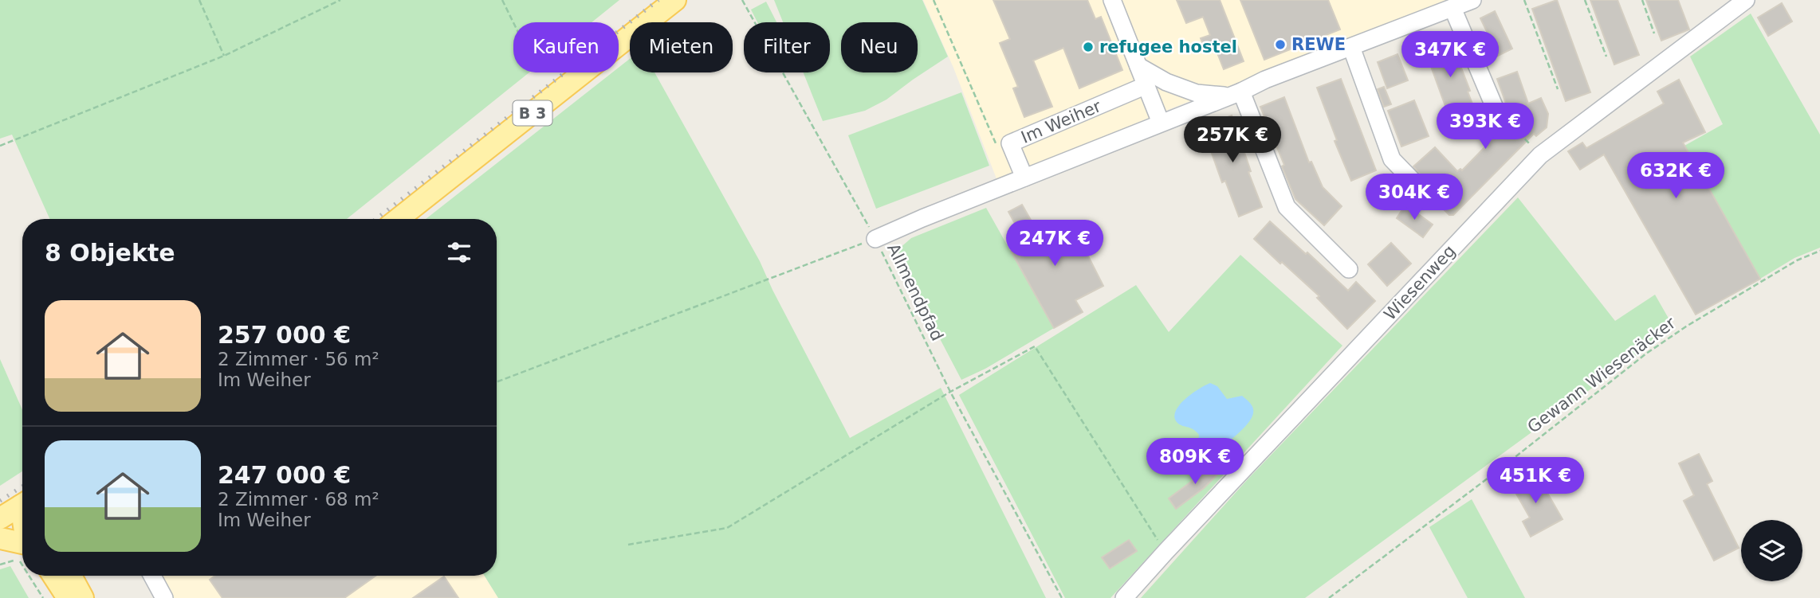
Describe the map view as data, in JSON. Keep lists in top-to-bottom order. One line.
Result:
{"streets":{"main road":["B 3"],"street":["Im Weiher","Wiesenweg"],"path":["Allmendpfad","Gewann Wiesenäcker"]},"places":["REWE","refugee hostel"],"page":{"chip":["Kaufen","Mieten","Filter","Neu"],"price":["347K €","393K €","257K €","632K €","304K €","247K €","809K €","451K €"],"heading":"8 Objekte","list":[{"name":"257 000 €","note":"2 Zimmer · 56 m² · Im Weiher"},{"name":"247 000 €","note":"2 Zimmer · 68 m² · Im Weiher"}]}}
